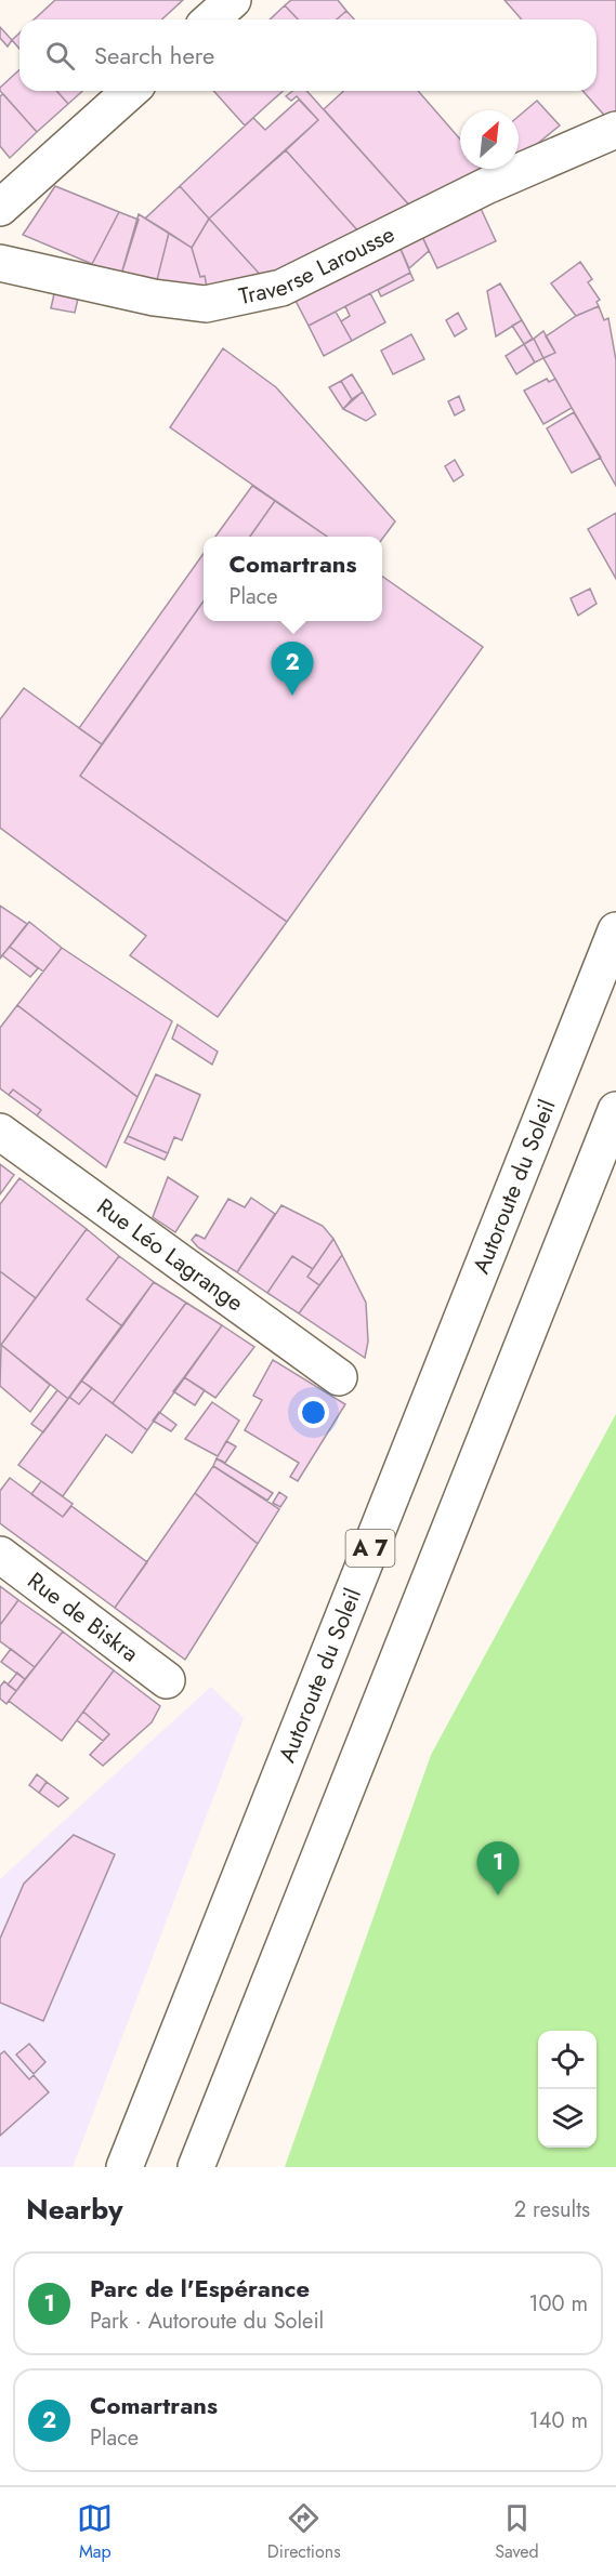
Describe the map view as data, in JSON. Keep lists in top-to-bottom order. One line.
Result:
{"streets":{"main road":["Traverse Larousse","Autoroute du Soleil","Rue Léo Lagrange","A 7","Rue de Biskra"]},"north":"top right","page":{"search":"Search here","popup":["Comartrans","Place"],"pins":["2","1"],"heading":["Nearby","2 results"],"list":[{"mark":"1","name":"Parc de l'Espérance","note":"Park · Autoroute du Soleil","value":"100 m"},{"mark":"2","name":"Comartrans","note":"Place","value":"140 m"}],"nav":["Map","Directions","Saved"]}}
